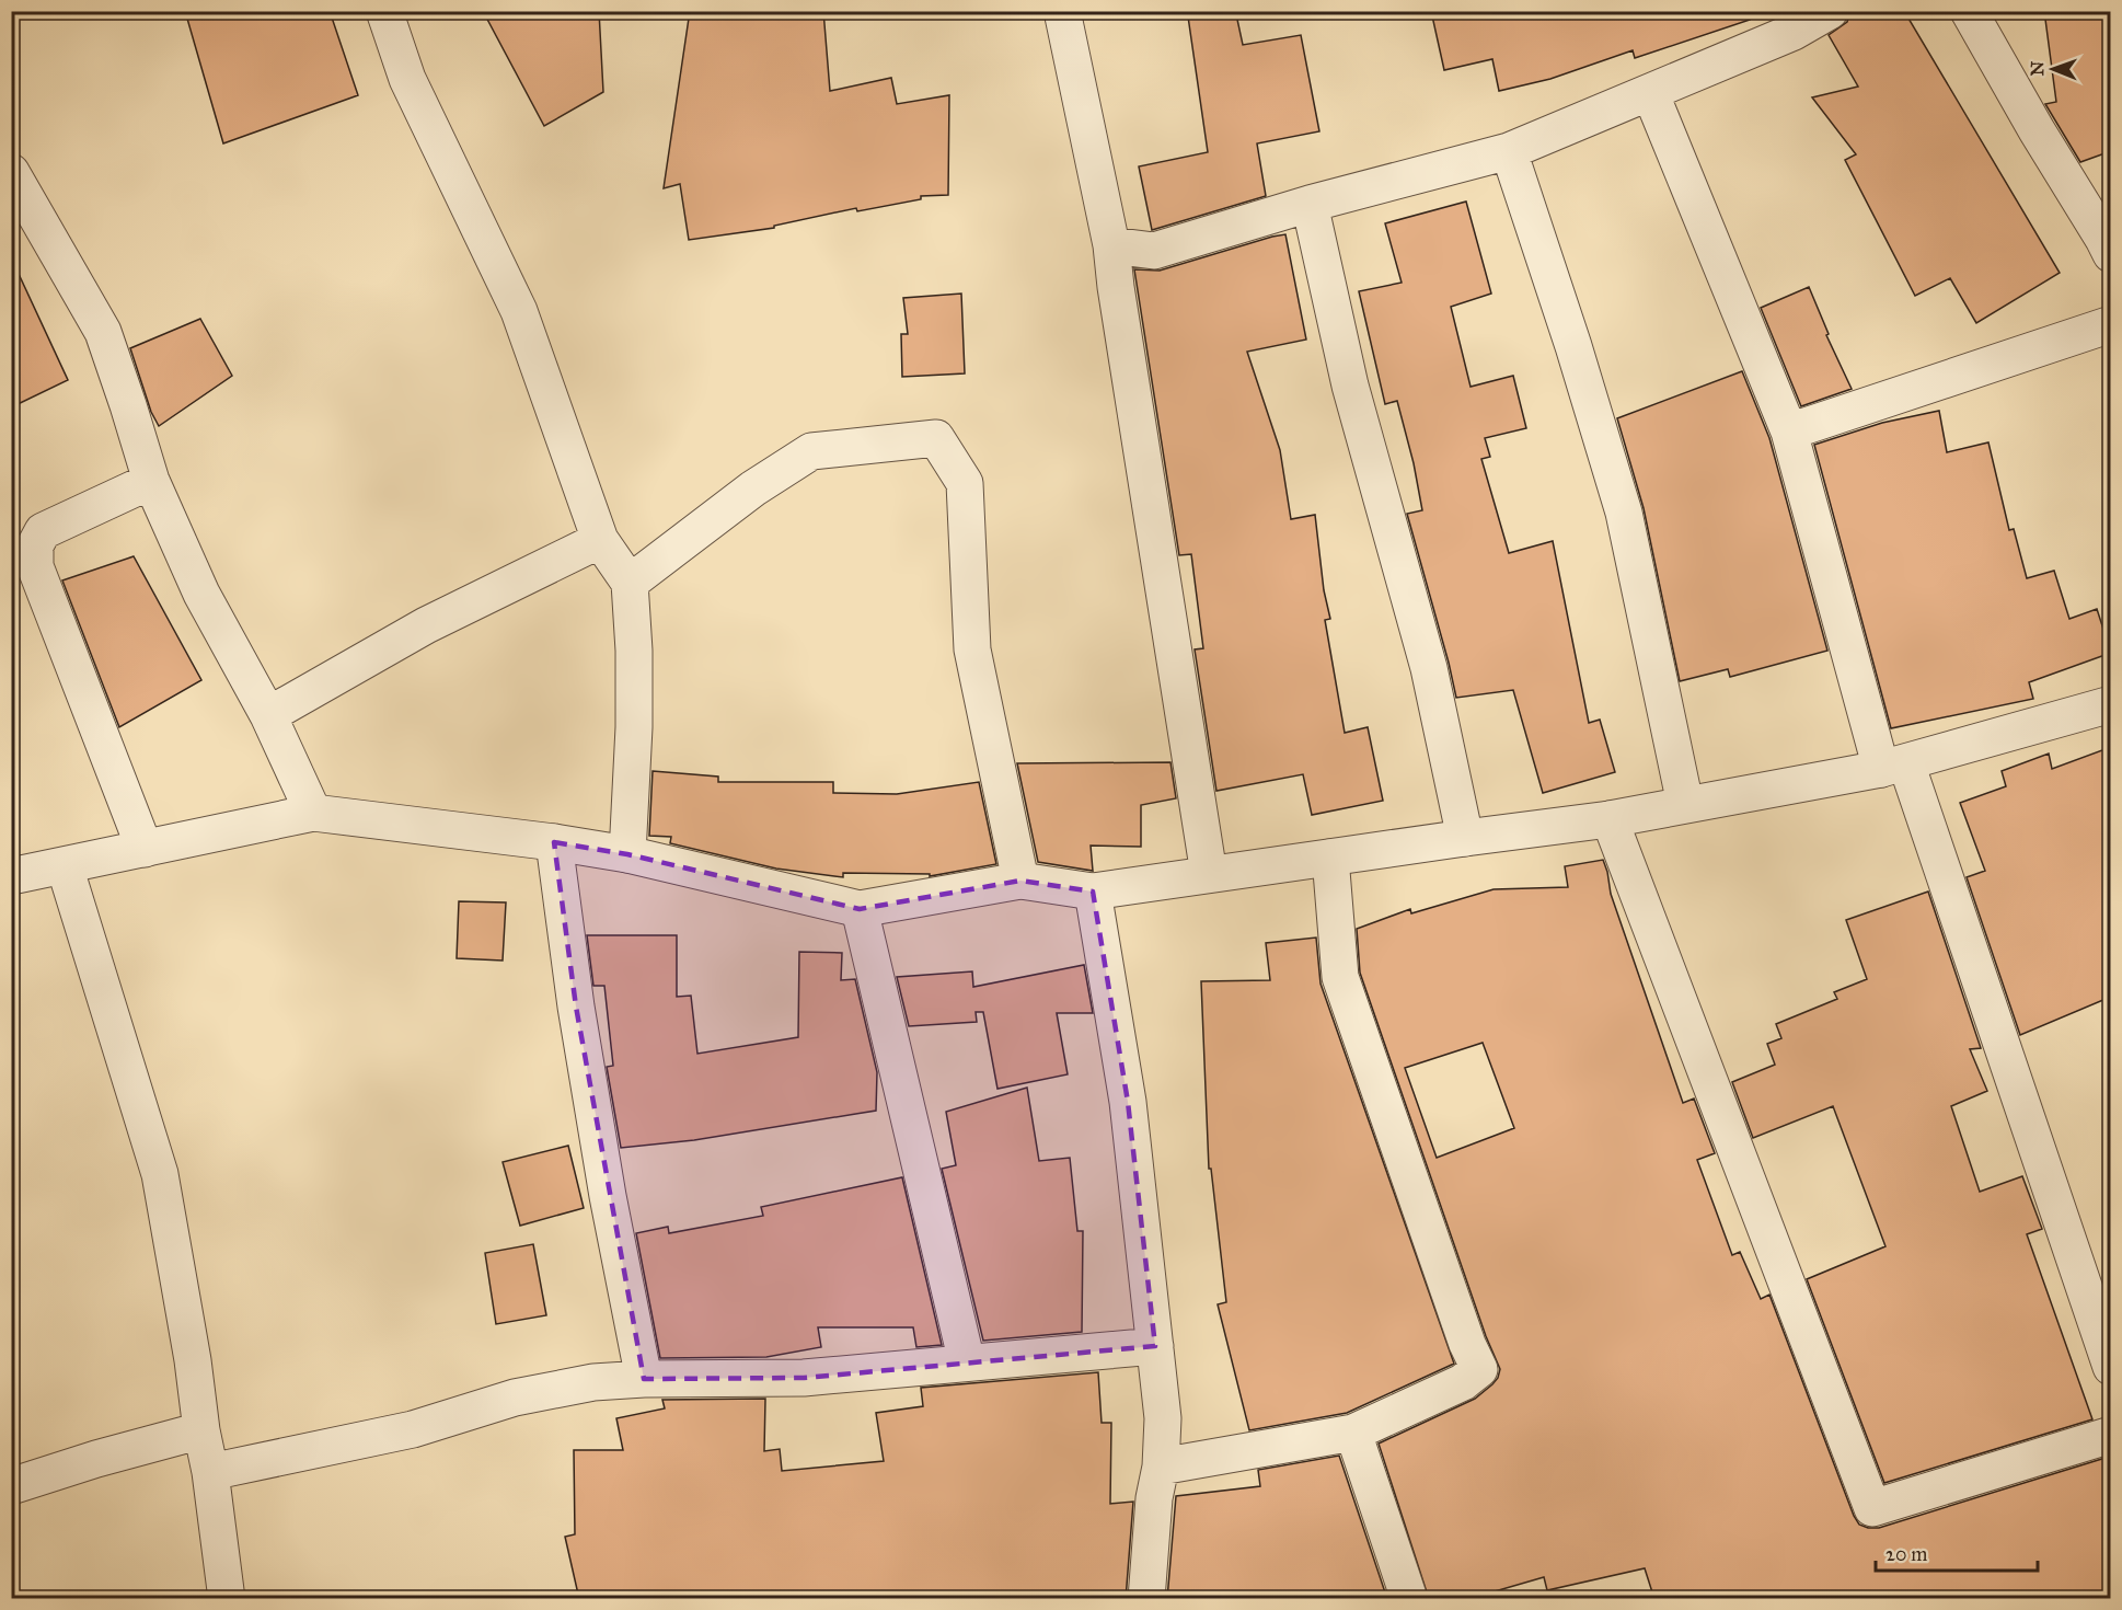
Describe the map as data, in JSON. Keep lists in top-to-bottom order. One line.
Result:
{"scale_bar":"20 m","north":"left"}
